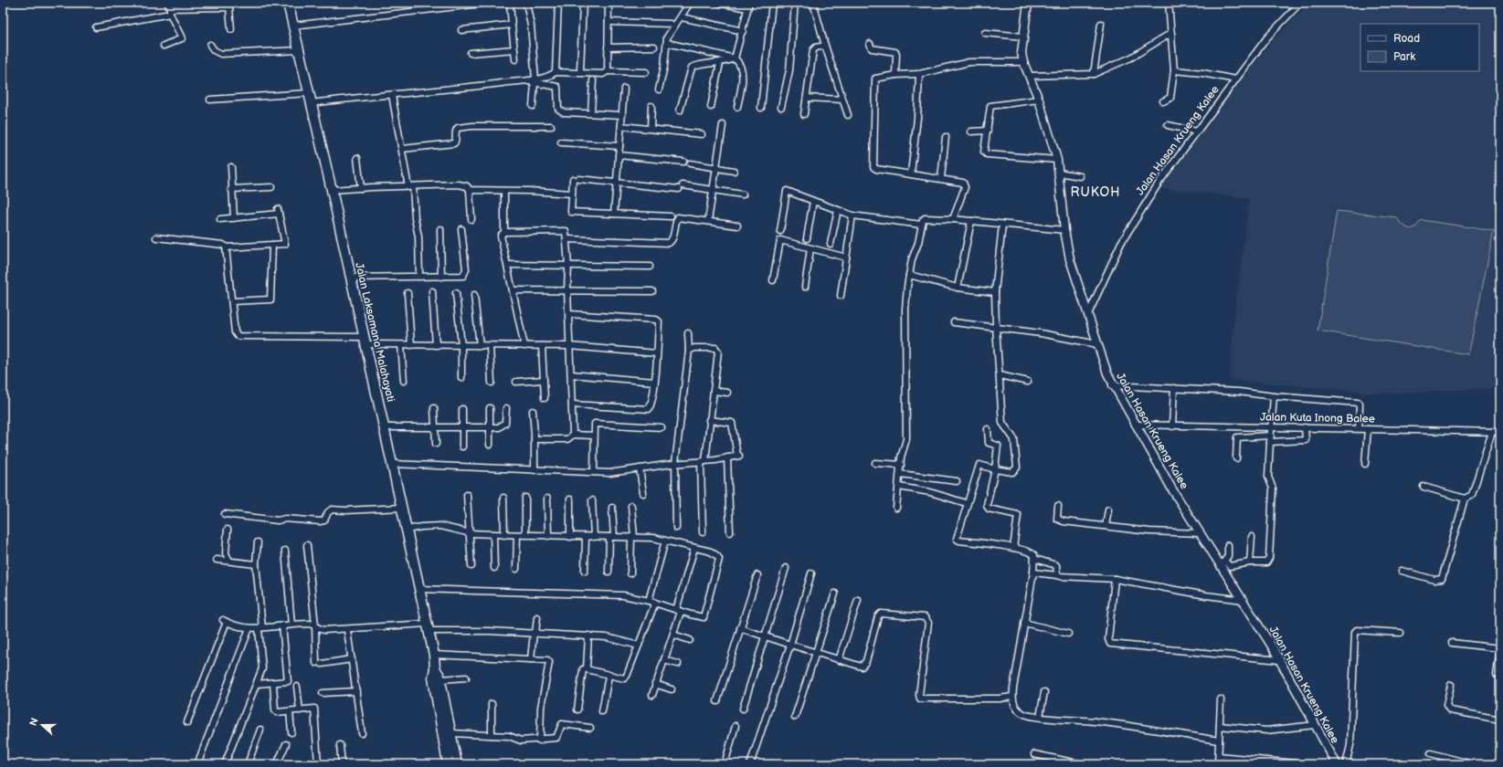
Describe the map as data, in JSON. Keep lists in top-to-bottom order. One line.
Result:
{"streets":{"highway":["Jalan Laksamana Malahayati"],"street":["Jalan Hasan Krueng Kalee","Jalan Kuta Inong Balee"]},"crossings":[["Jalan Hasan Krueng Kalee","Jalan Kuta Inong Balee"]],"districts":["RUKOH"],"legend":["Road","Park"],"north":"left"}
